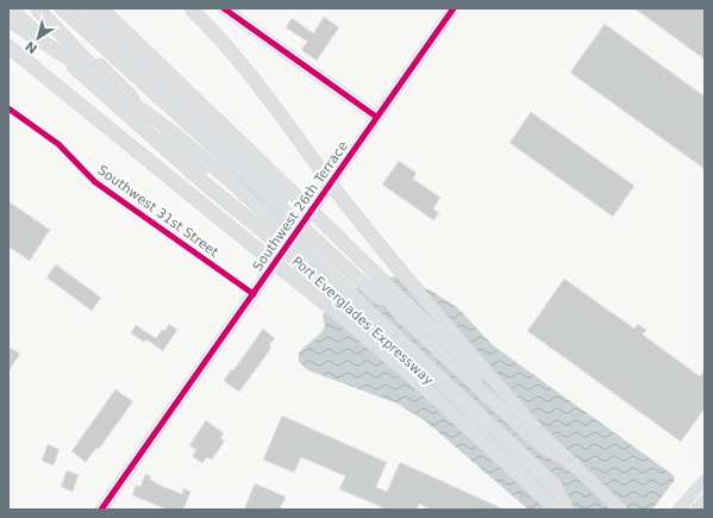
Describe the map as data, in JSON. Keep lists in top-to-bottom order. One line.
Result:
{"streets":{"highway":["Port Everglades Expressway"],"street":["Southwest 26th Terrace","Southwest 31st Street"]},"crossings":[["Southwest 26th Terrace","Southwest 31st Street"]],"north":"bottom left"}
